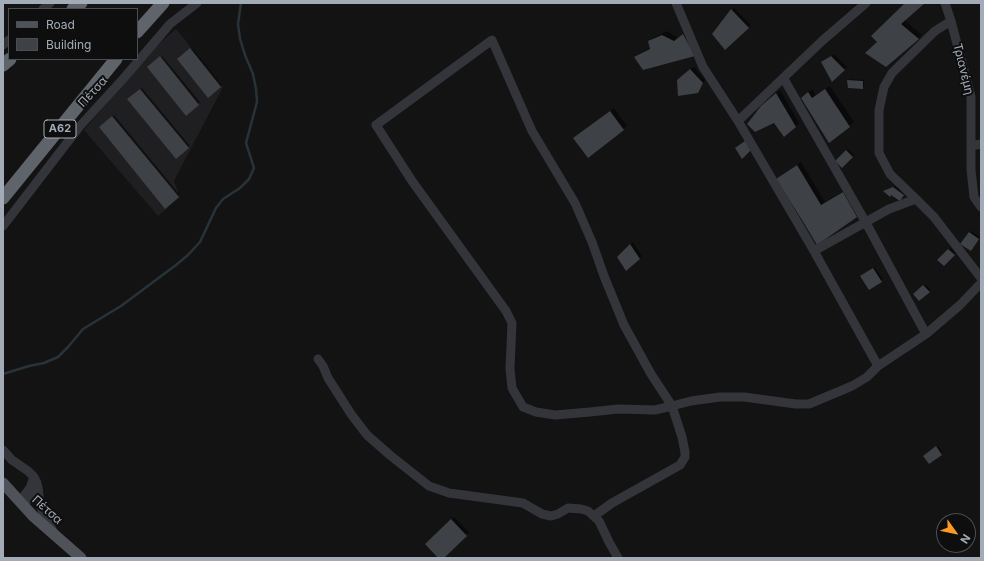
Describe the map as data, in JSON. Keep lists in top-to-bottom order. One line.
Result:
{"streets":{"highway":["Α62"],"main road":["Πέτσα"],"street":["Τριανέμη"]},"legend":["Road","Building"],"north":"bottom right"}
